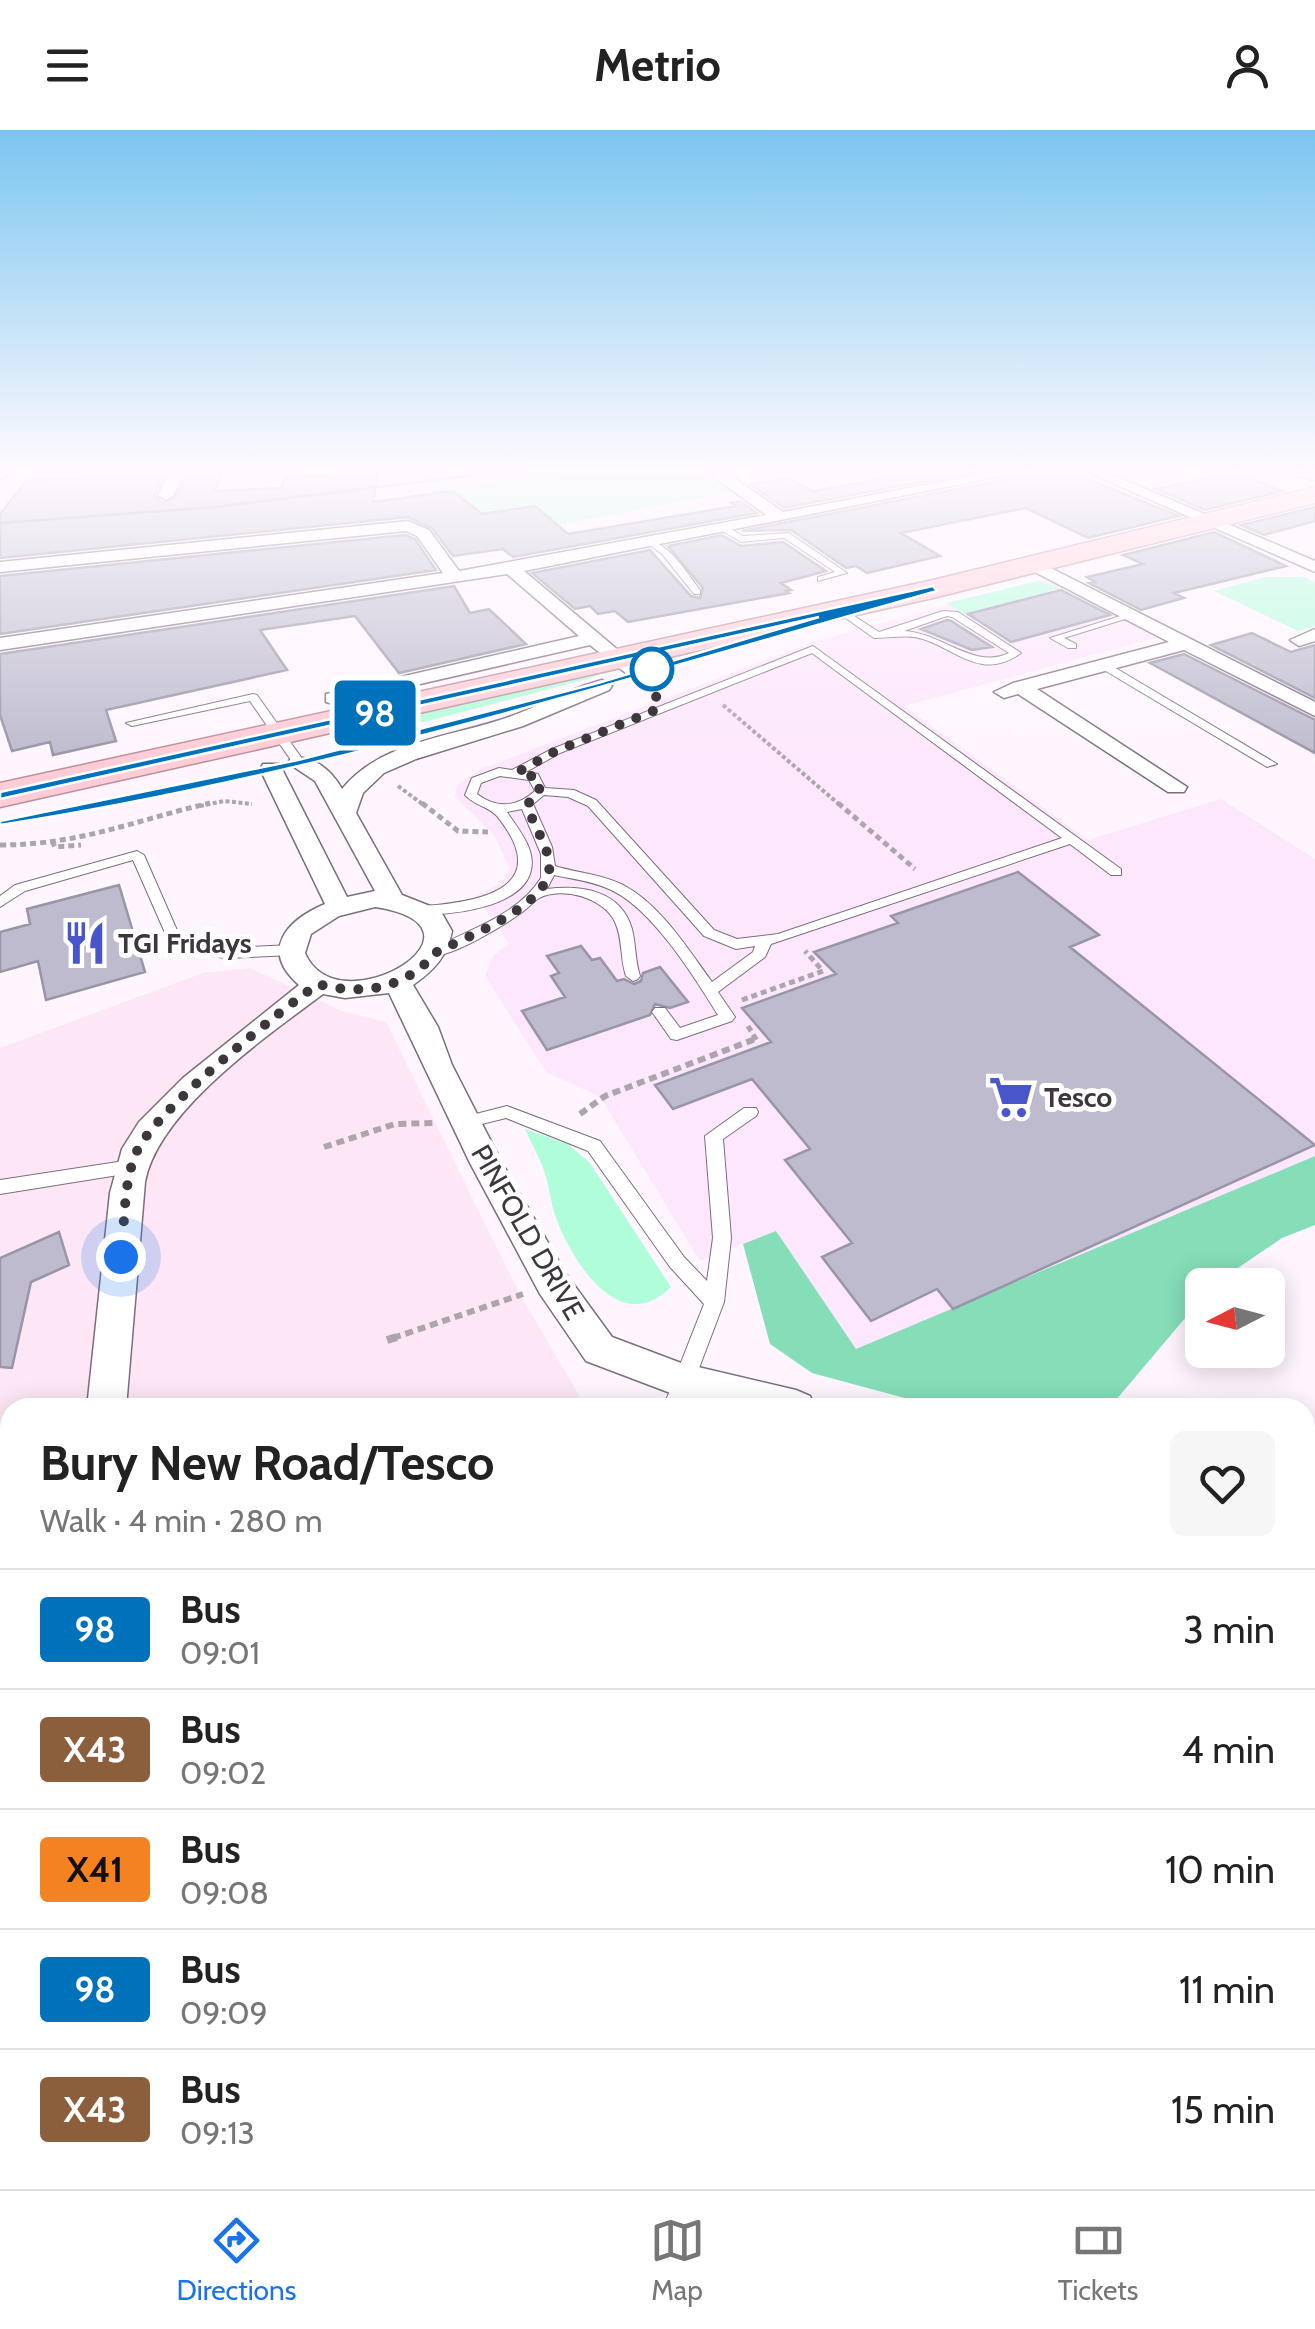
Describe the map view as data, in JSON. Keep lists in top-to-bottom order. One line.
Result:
{"streets":{"street":["PINFOLD DRIVE"]},"places":{"restaurant":["TGI Fridays"],"supermarket":["Tesco"]},"lines":["bus line 98"],"north":"left","page":{"header":"Metrio","on_map":"98","heading":["Bury New Road/Tesco","Walk · 4 min · 280 m"],"list":[{"mark":"98","name":"Bus","note":"09:01","value":"3 min"},{"mark":"X43","name":"Bus","note":"09:02","value":"4 min"},{"mark":"X41","name":"Bus","note":"09:08","value":"10 min"},{"mark":"98","name":"Bus","note":"09:09","value":"11 min"},{"mark":"X43","name":"Bus","note":"09:13","value":"15 min"}],"tabs":["Directions","Map","Tickets"]}}
